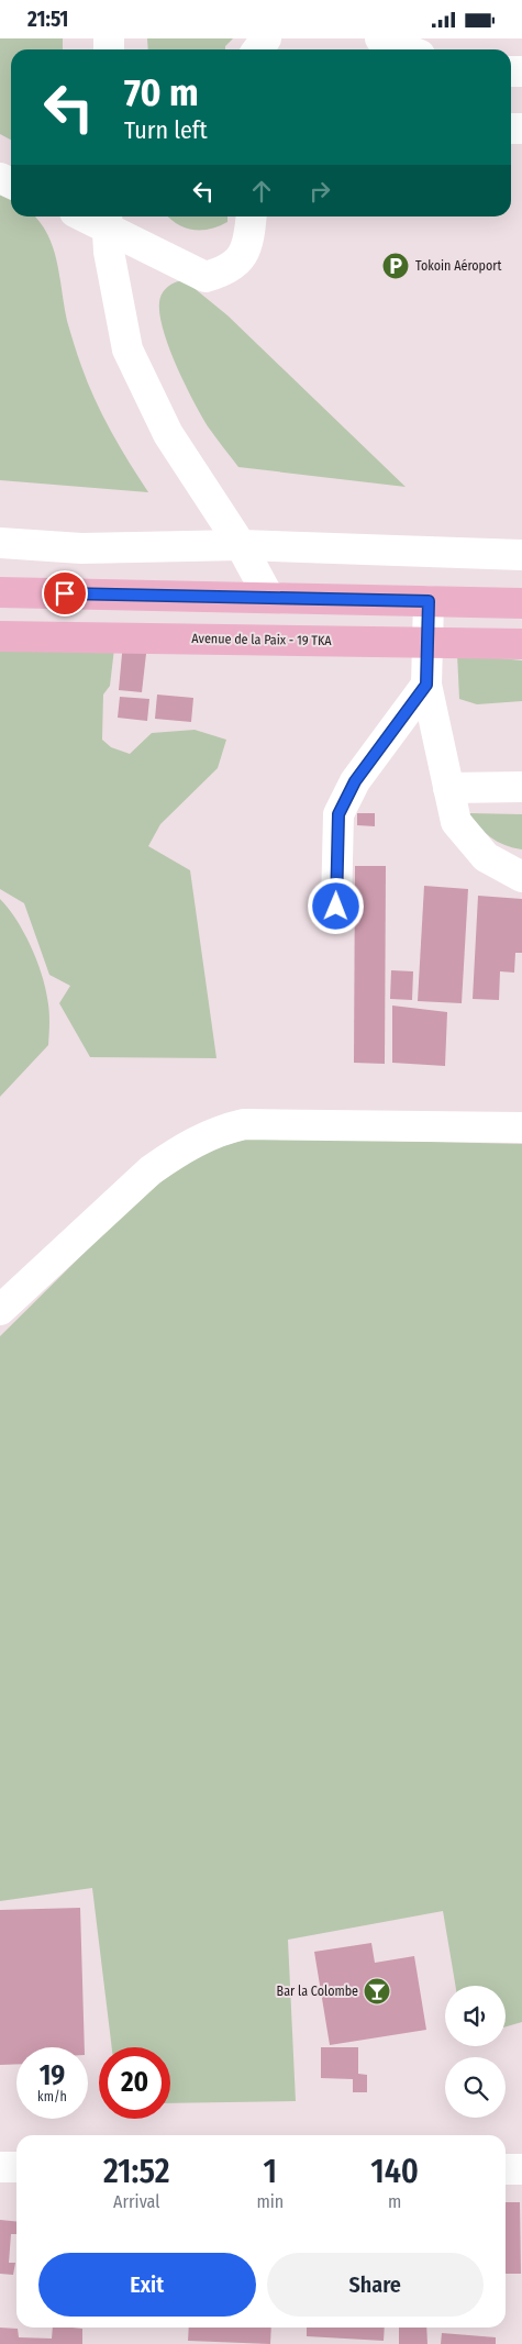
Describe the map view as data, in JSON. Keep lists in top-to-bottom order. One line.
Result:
{"streets":{"main road":["Avenue de la Paix - 19 TKA"]},"places":{"parking":["Tokoin Aéroport"],"bar":["Bar la Colombe"]},"page":{"status":"21:51","turn":["70 m","Turn left"],"speed":"19 km/h","limit":"20","eta":["21:52","Arrival","1","min","140","m"],"buttons":["Exit","Share"]}}
